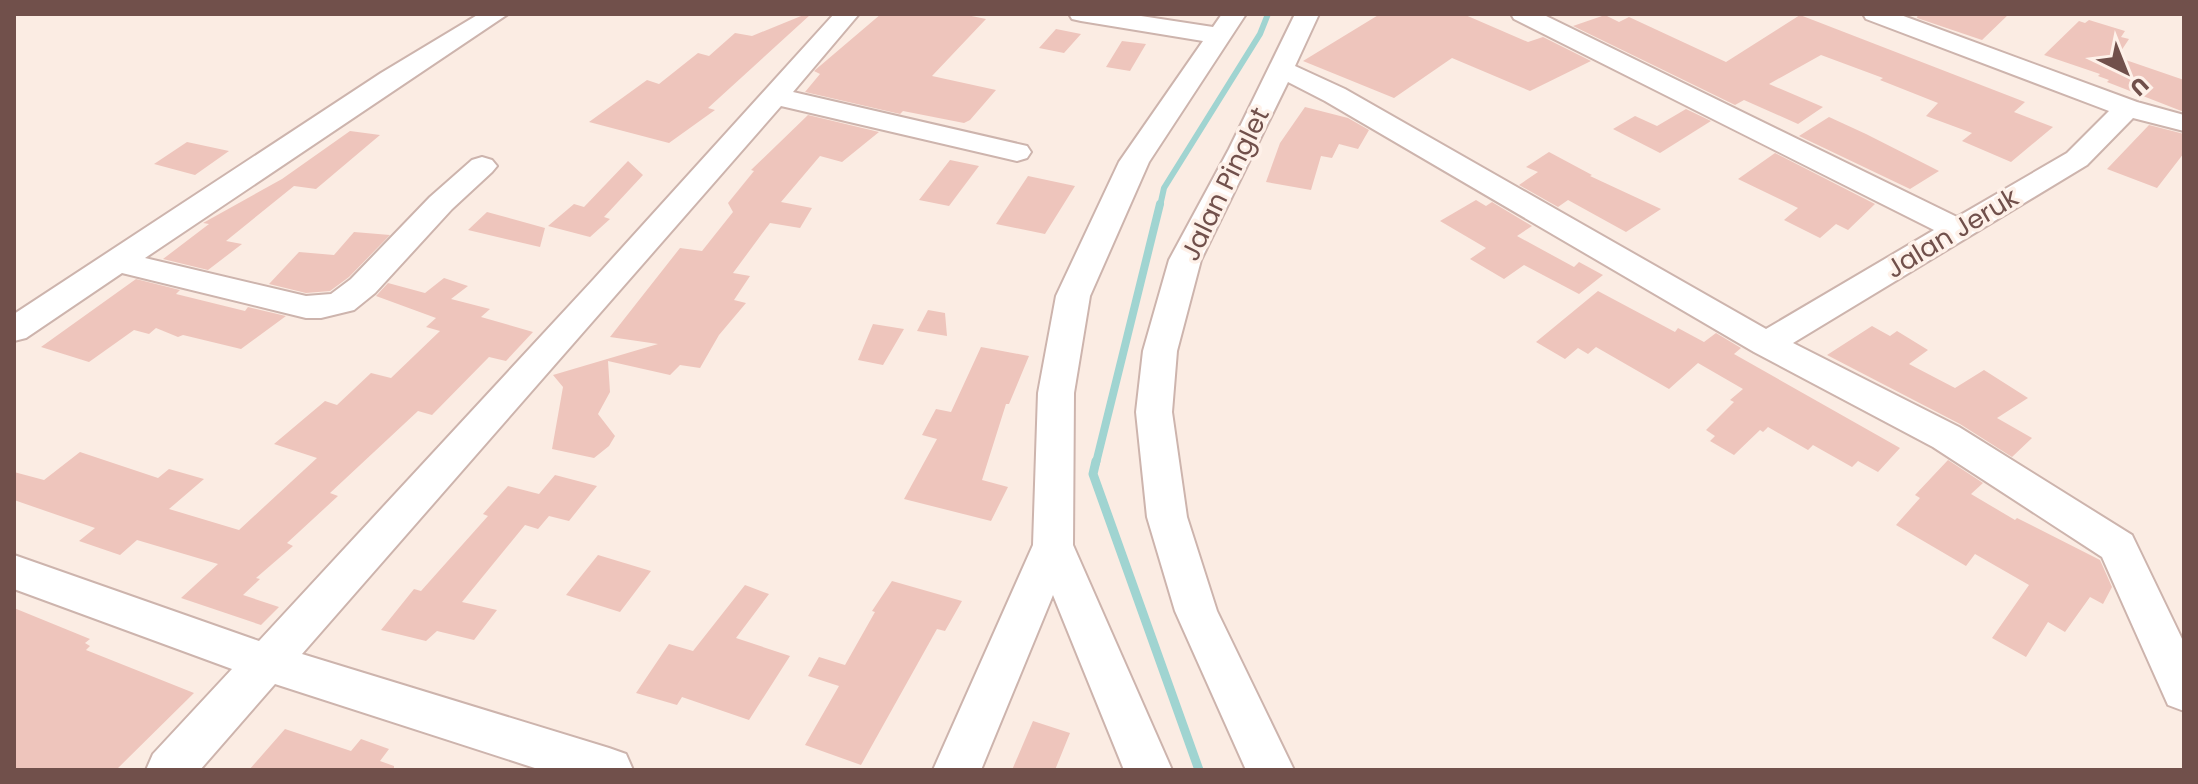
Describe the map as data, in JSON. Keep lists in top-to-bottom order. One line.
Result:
{"streets":{"street":["Jalan Pinglet","Jalan Jeruk"]},"north":"bottom right"}
